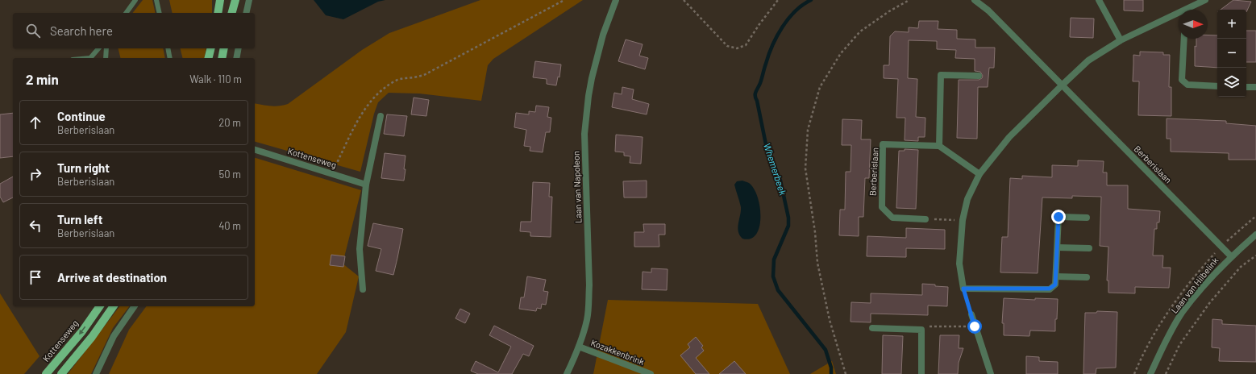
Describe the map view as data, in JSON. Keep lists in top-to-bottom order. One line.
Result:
{"streets":{"main road":["Kottenseweg"],"street":["Berberislaan","Laan van Napoleon","Laan van Hilbelink","Kozakkenbrink"]},"crossings":[["Berberislaan","Laan van Hilbelink"],["Laan van Napoleon","Kozakkenbrink"]],"water":["Whemerbeek"],"north":"right","page":{"map_buttons":["+","−"],"search":"Search here","heading":["2 min","Walk · 110 m"],"list":[["Continue","Berberislaan","20 m"],["Turn right","Berberislaan","50 m"],["Turn left","Berberislaan","40 m"],"Arrive at destination"]}}
